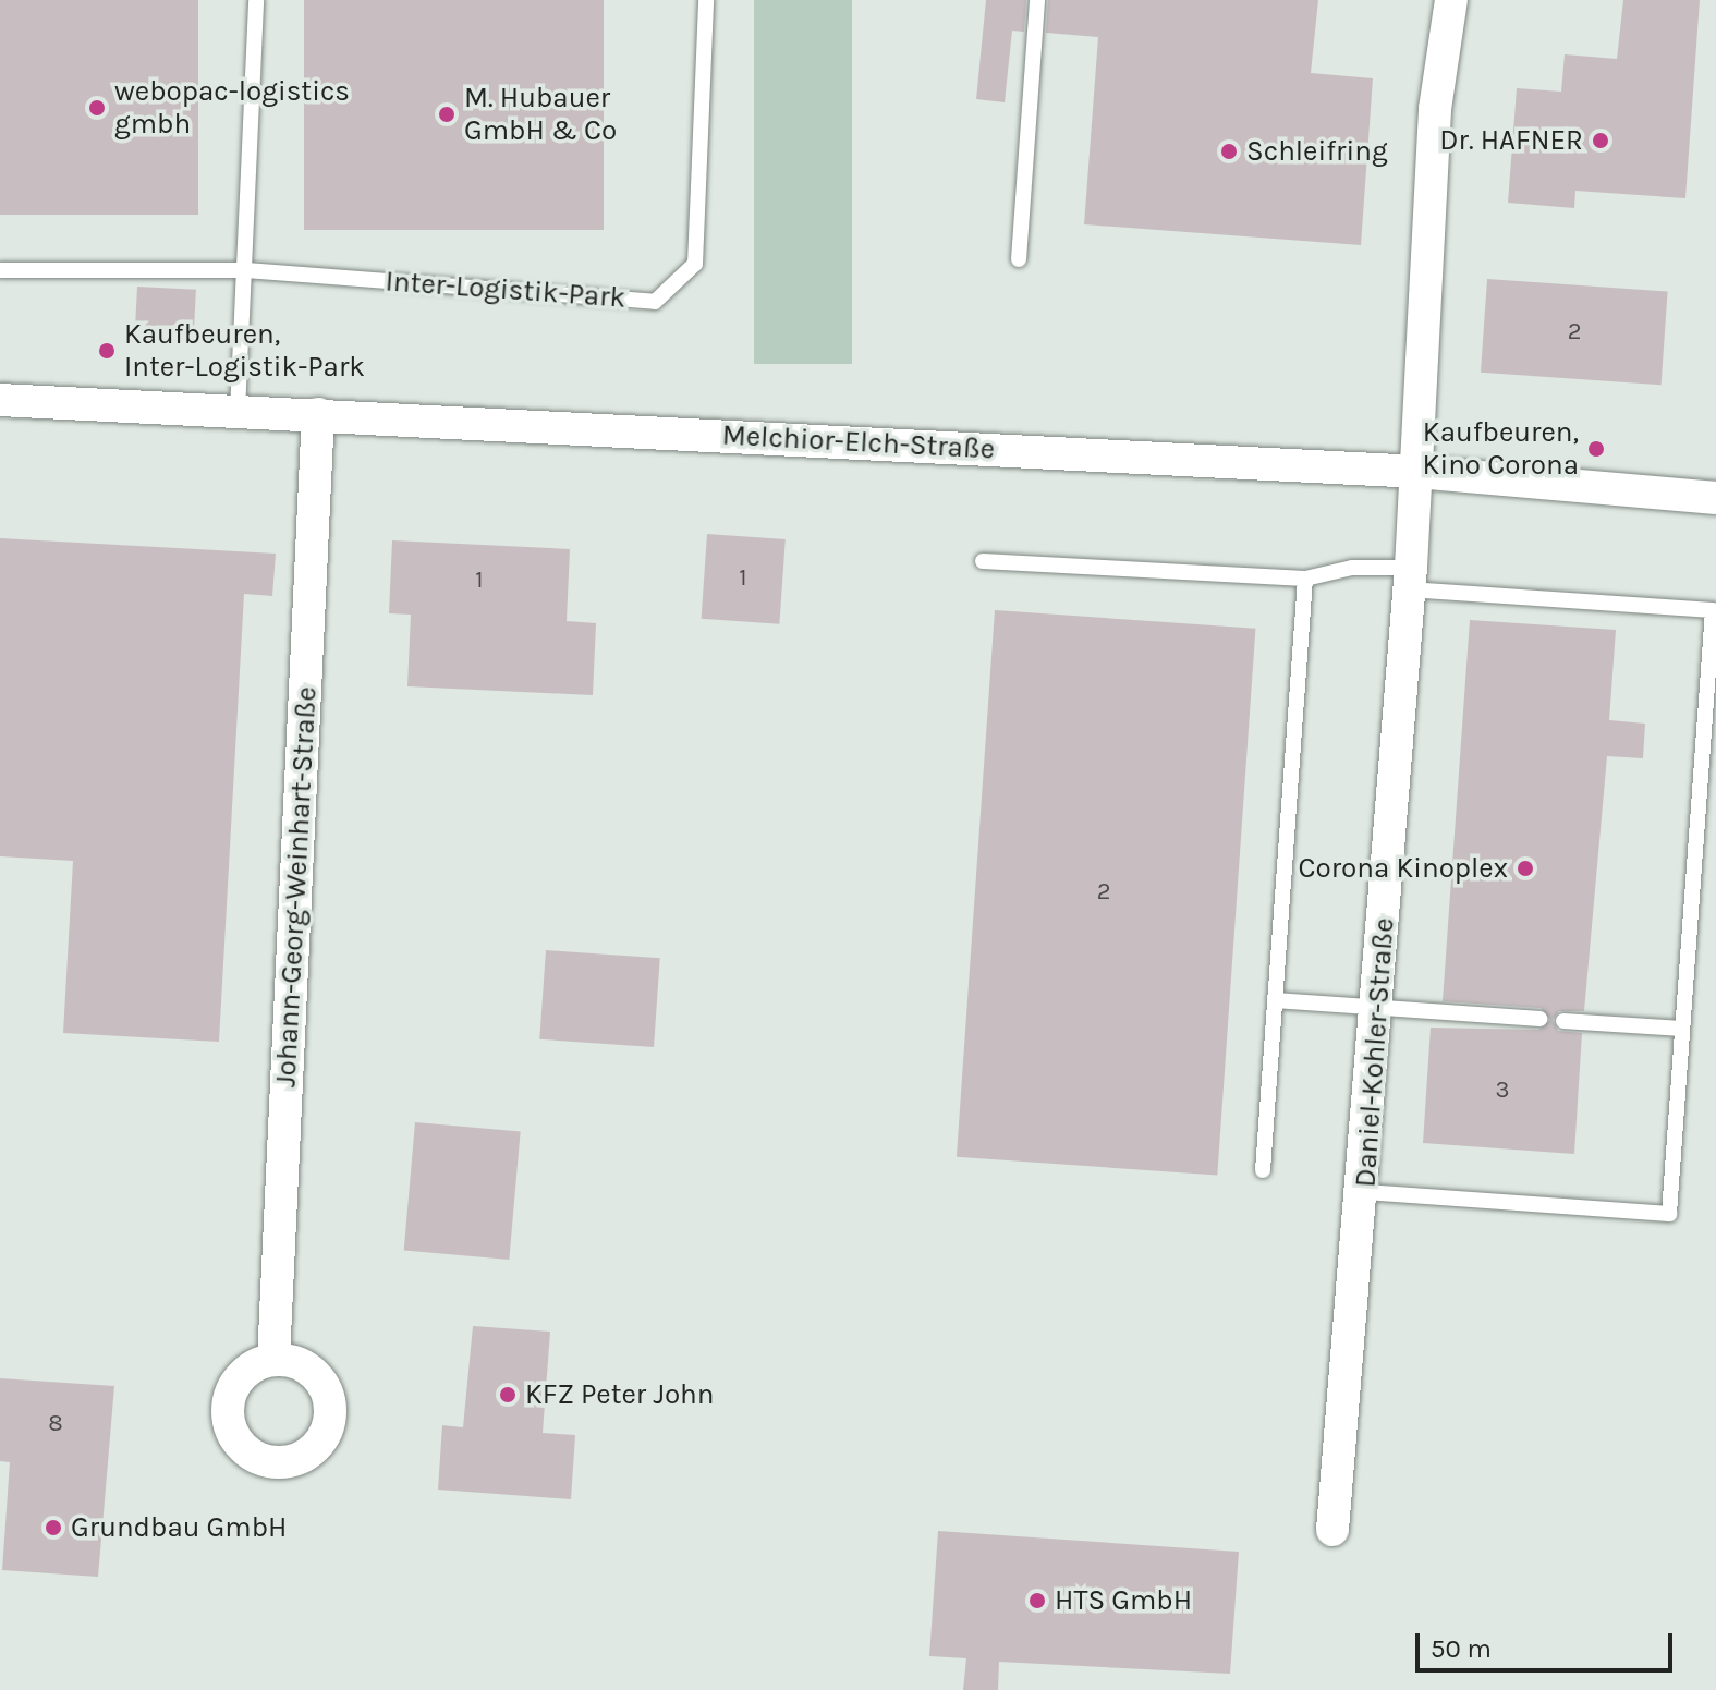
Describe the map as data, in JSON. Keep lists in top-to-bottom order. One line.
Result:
{"streets":{"street":["Melchior-Elch-Straße","Johann-Georg-Weinhart-Straße","Daniel-Kohler-Straße"],"lane":["Inter-Logistik-Park"]},"crossings":[["Melchior-Elch-Straße","Johann-Georg-Weinhart-Straße"],["Melchior-Elch-Straße","Daniel-Kohler-Straße"]],"places":["webopac-logistics gmbh","M. Hubauer GmbH & Co","Dr. HAFNER","Schleifring","Kaufbeuren, Inter-Logistik-Park","Kaufbeuren, Kino Corona","Corona Kinoplex","KFZ Peter John","Grundbau GmbH","HTS GmbH"],"house_numbers":["2","1","1","2","3","8"],"scale_bar":"50 m"}
